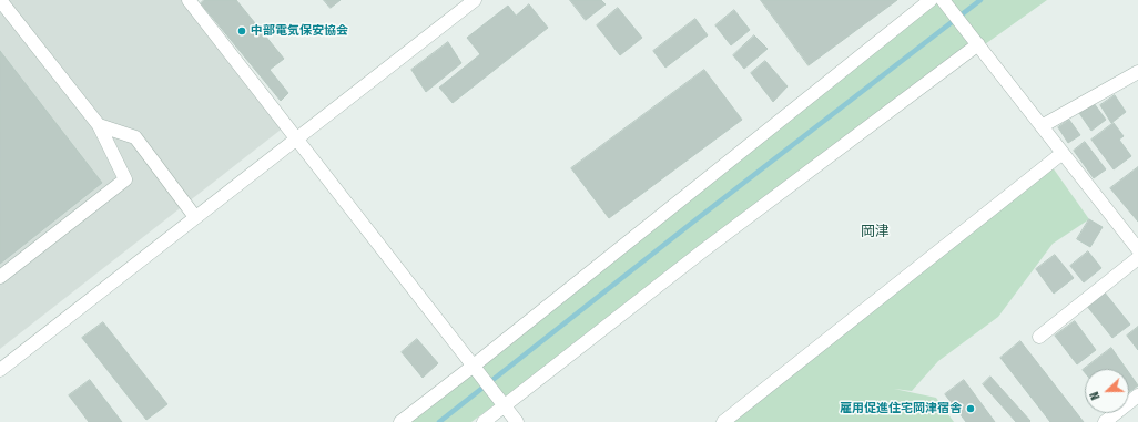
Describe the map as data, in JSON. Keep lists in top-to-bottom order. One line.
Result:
{"districts":["岡津"],"places":["中部電気保安協会","雇用促進住宅岡津宿舎"],"north":"left"}
